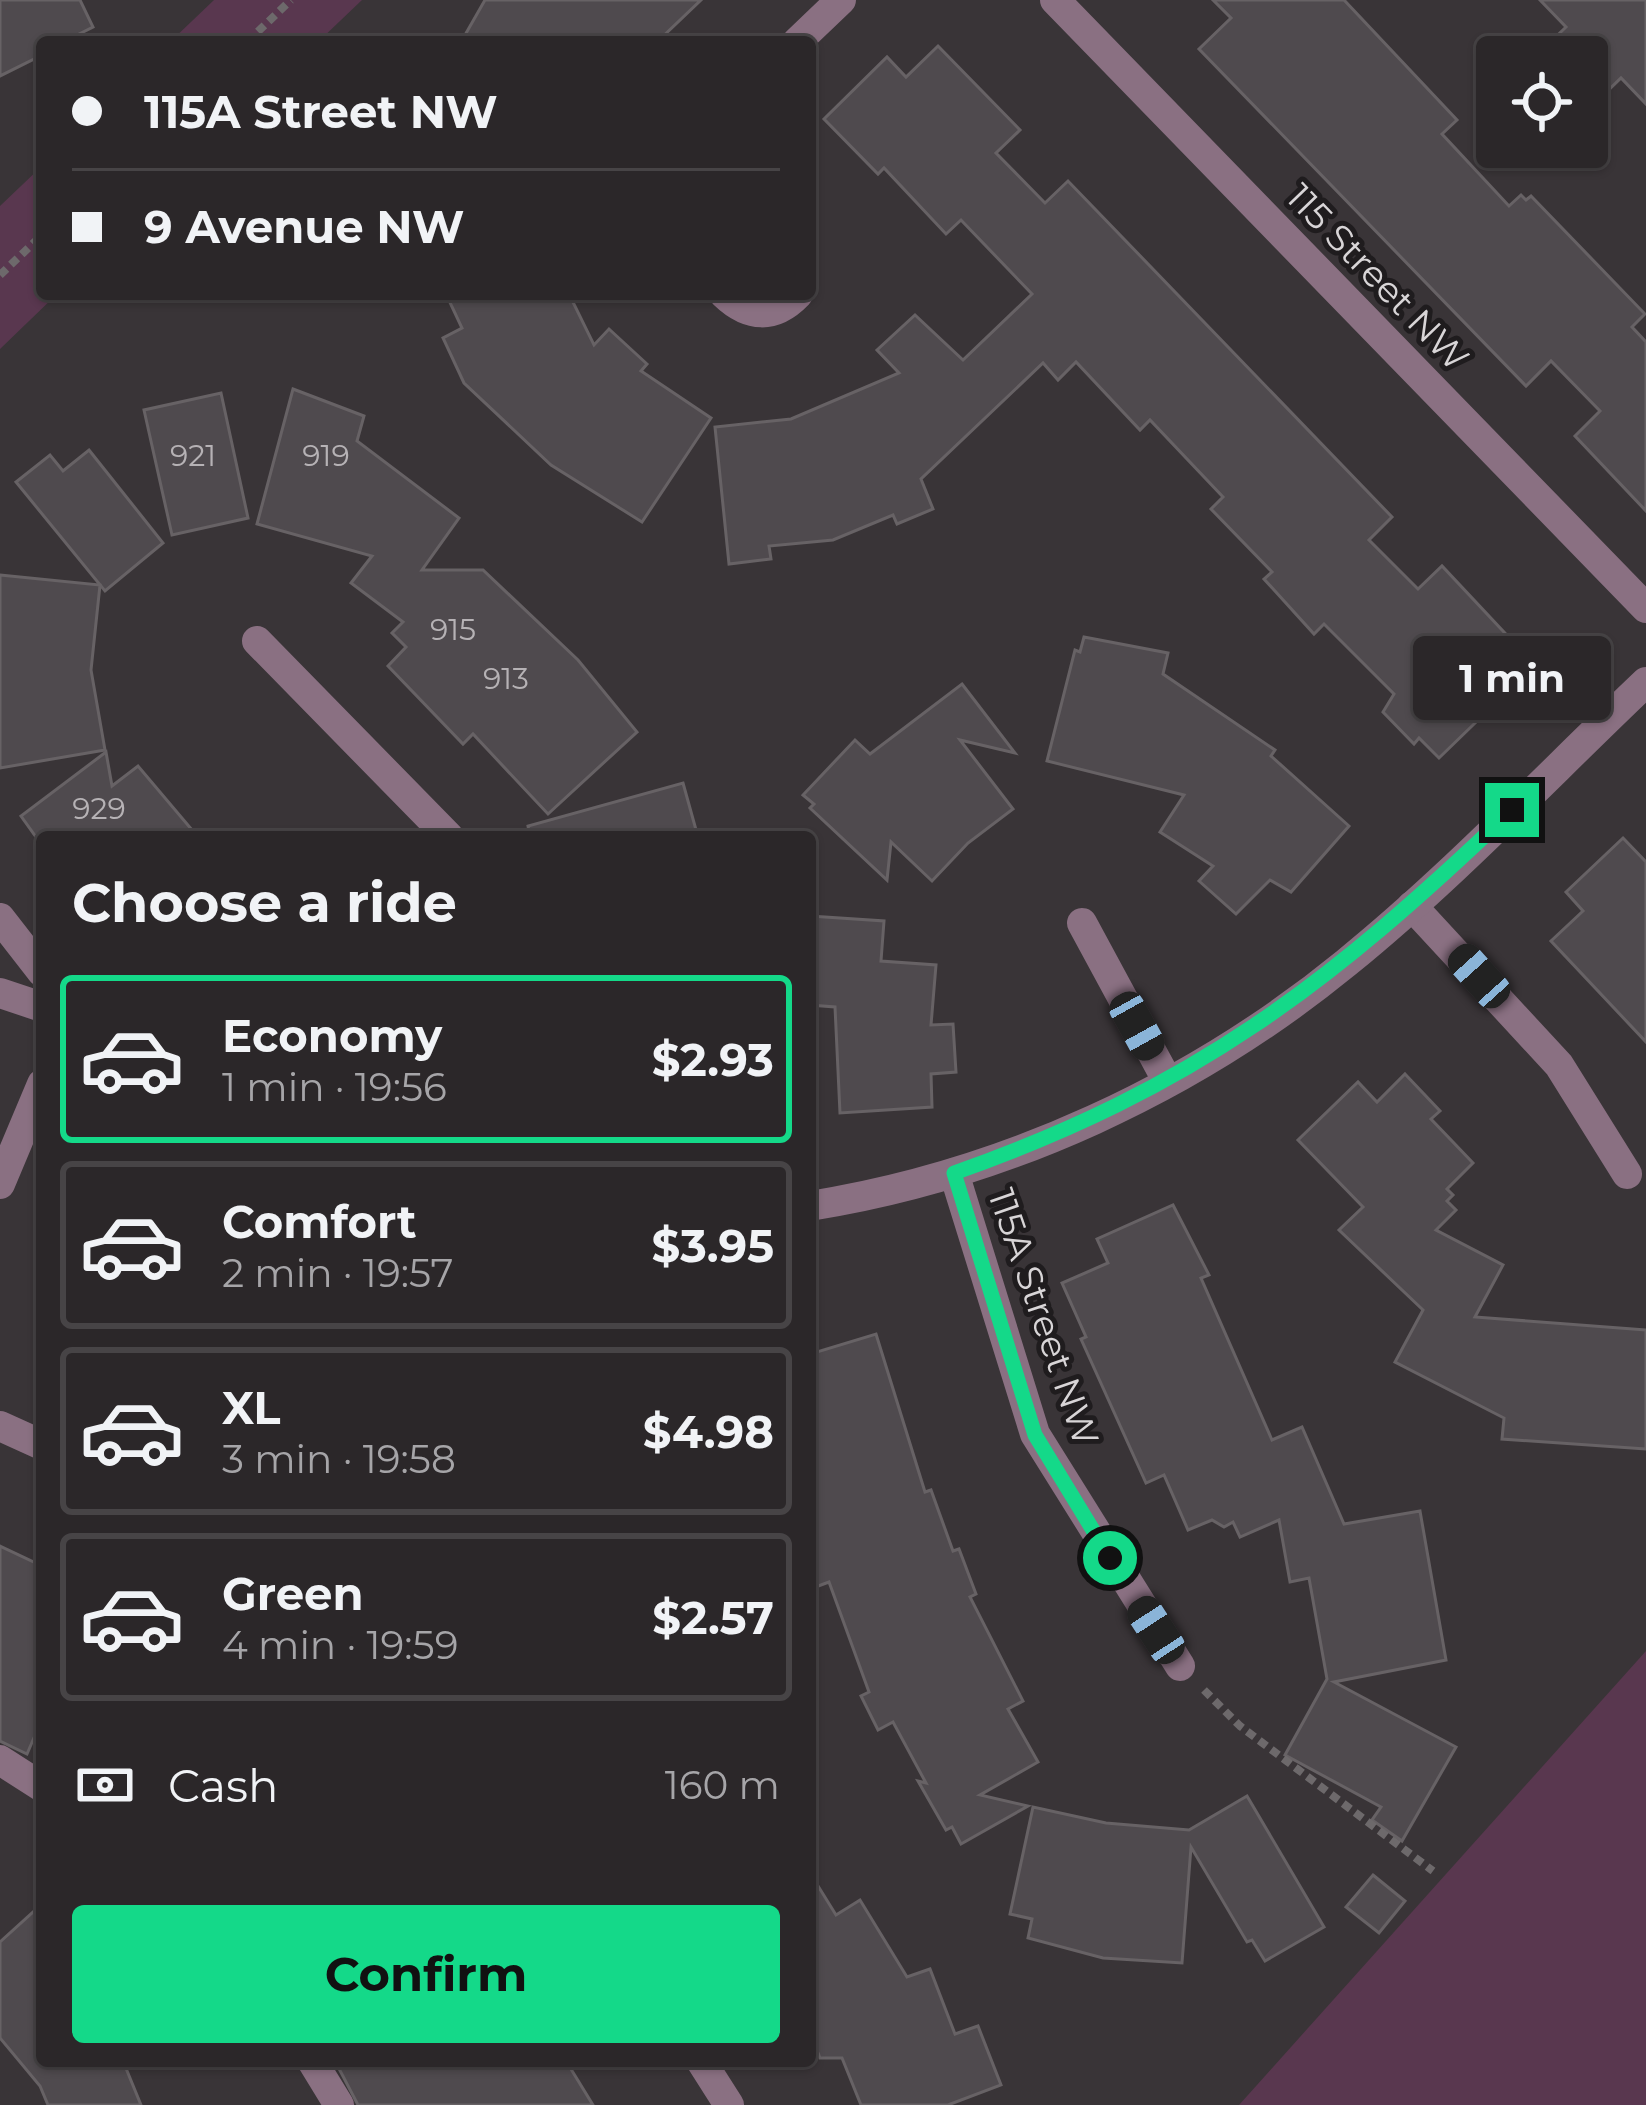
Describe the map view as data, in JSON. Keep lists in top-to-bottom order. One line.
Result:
{"streets":{"street":["115 Street NW","115A Street NW"]},"house_numbers":["921","919","915","913","929"],"page":{"banner":["115A Street NW","9 Avenue NW"],"bubble":"1 min","heading":"Choose a ride","list":[{"name":"Economy","note":"1 min · 19:56","value":"$2.93"},{"name":"Comfort","note":"2 min · 19:57","value":"$3.95"},{"name":"XL","note":"3 min · 19:58","value":"$4.98"},{"name":"Green","note":"4 min · 19:59","value":"$2.57"}],"pay":["Cash","160 m"],"buttons":"Confirm"}}
